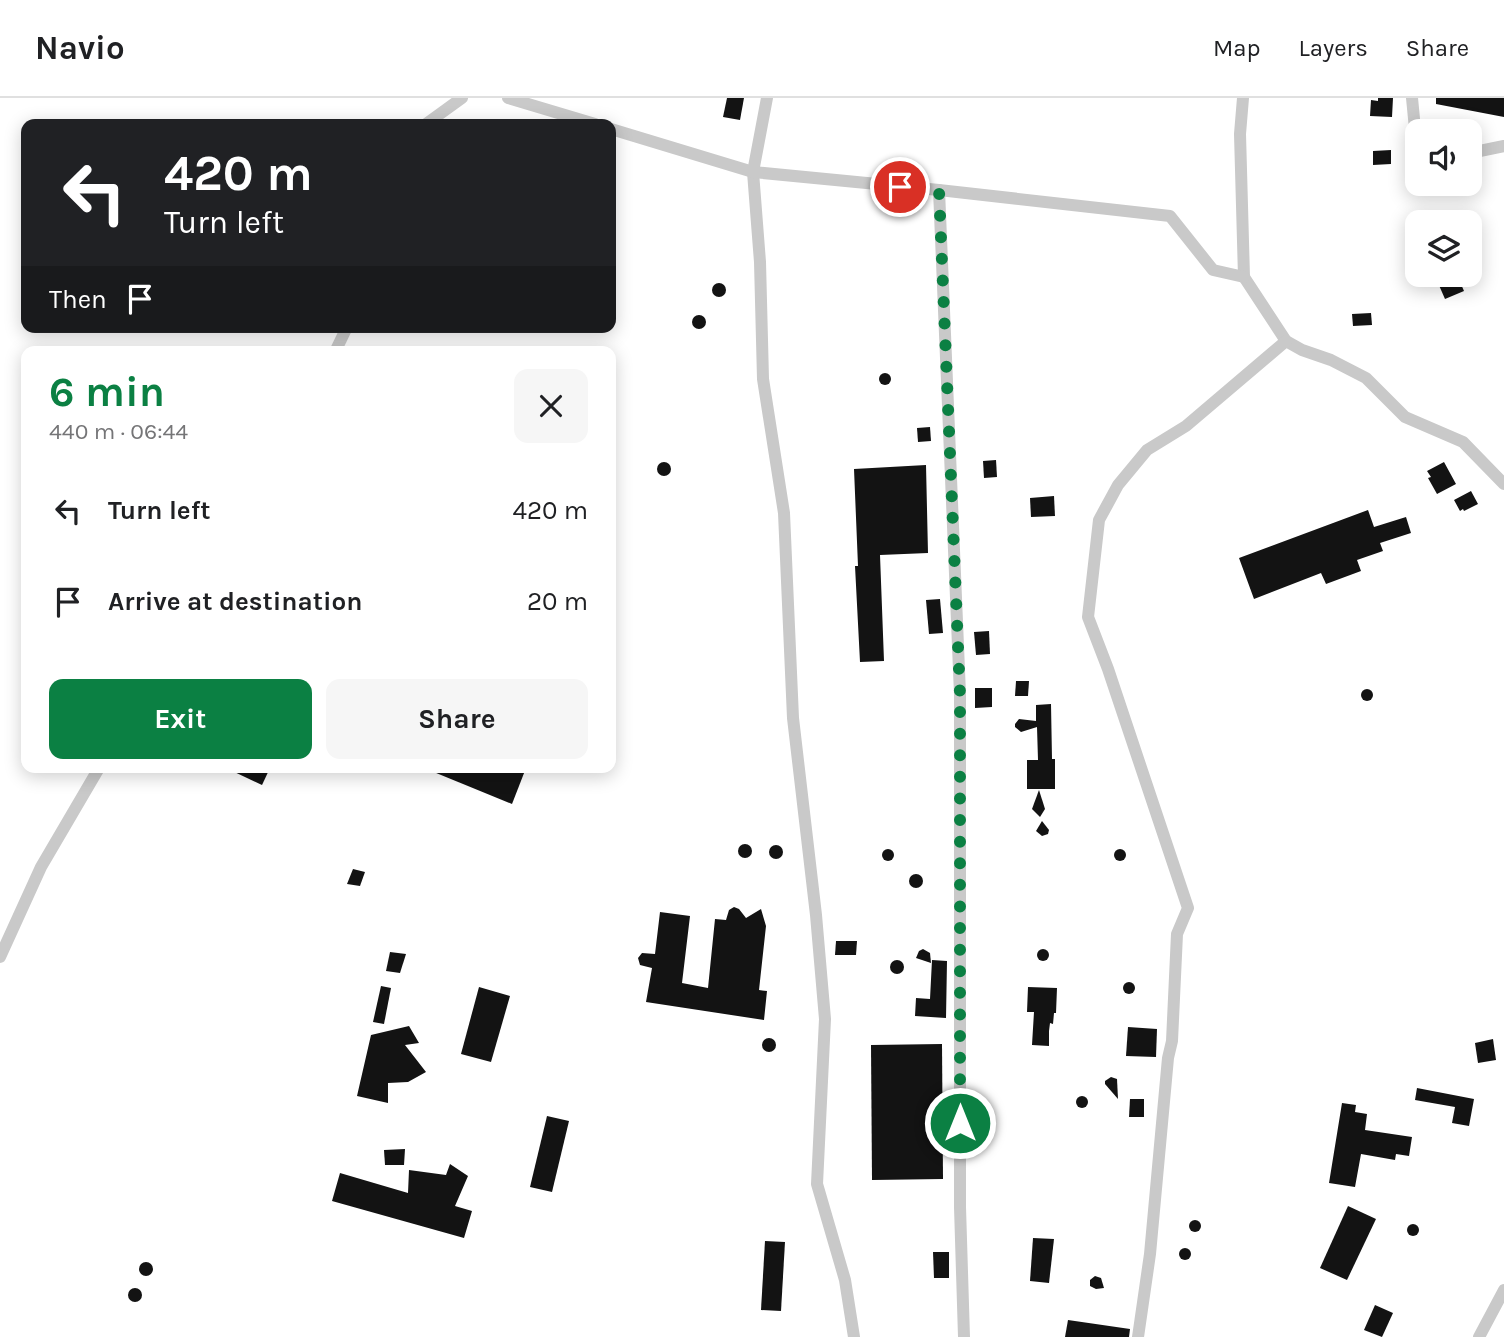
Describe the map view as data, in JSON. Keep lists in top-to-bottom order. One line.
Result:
{"page":{"header":"Navio","nav":["Map","Layers","Share"],"turn":["420 m","Turn left"],"then":"Then","heading":["6 min","440 m · 06:44"],"list":[{"name":"Turn left","value":"420 m"},{"name":"Arrive at destination","value":"20 m"}],"buttons":["Exit","Share"]}}
